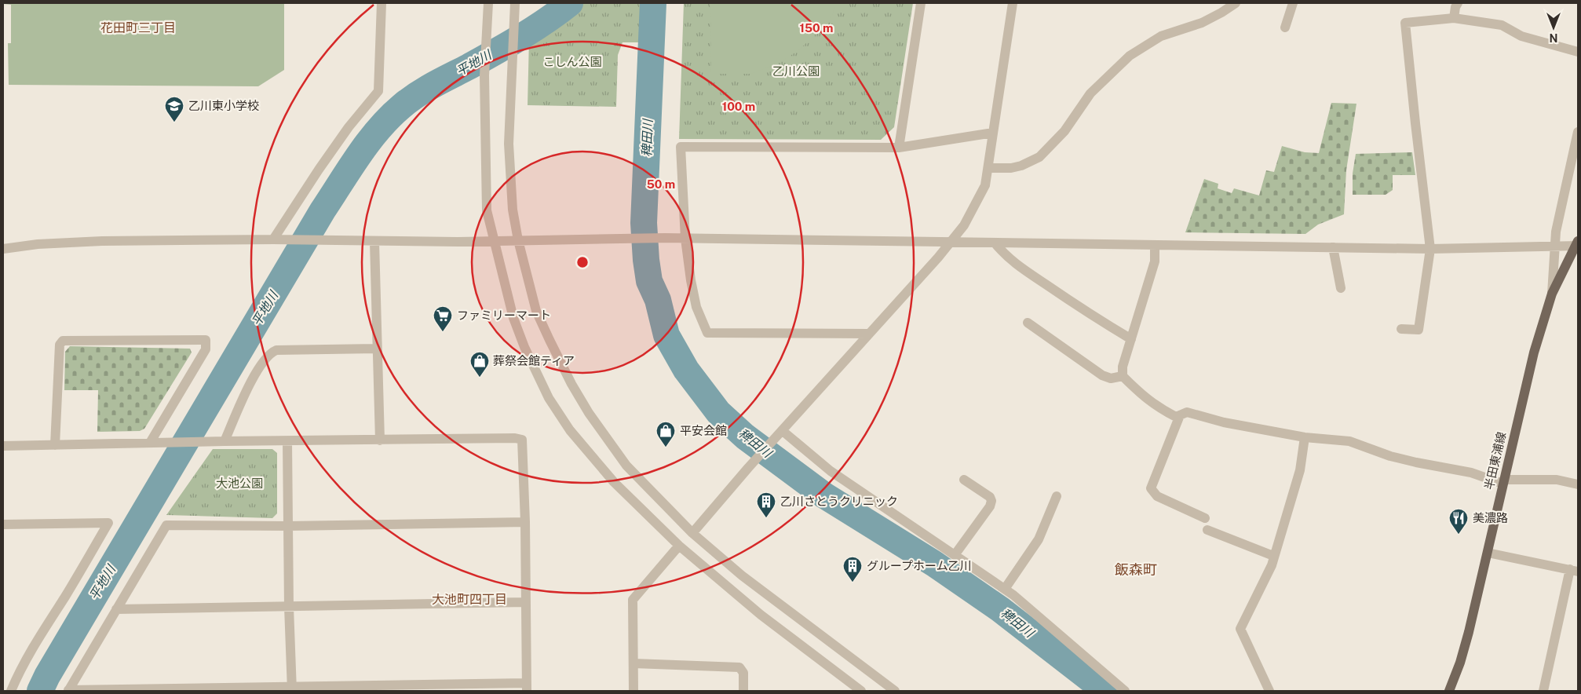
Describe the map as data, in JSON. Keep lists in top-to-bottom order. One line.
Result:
{"streets":{"main road":["半田東浦線"]},"districts":["花田町三丁目","飯森町","大池町四丁目"],"water":["平地川","稗田川"],"parks":["こしん公園","乙川公園","大池公園"],"places":{"school or university":["乙川東小学校"],"supermarket":["ファミリーマート"],"shop":["葬祭会館ティア","平安会館"],"building":["乙川さとうクリニック","グループホーム乙川"],"restaurant":["美濃路"]},"north":"bottom","rings":["150 m","100 m","50 m"]}
